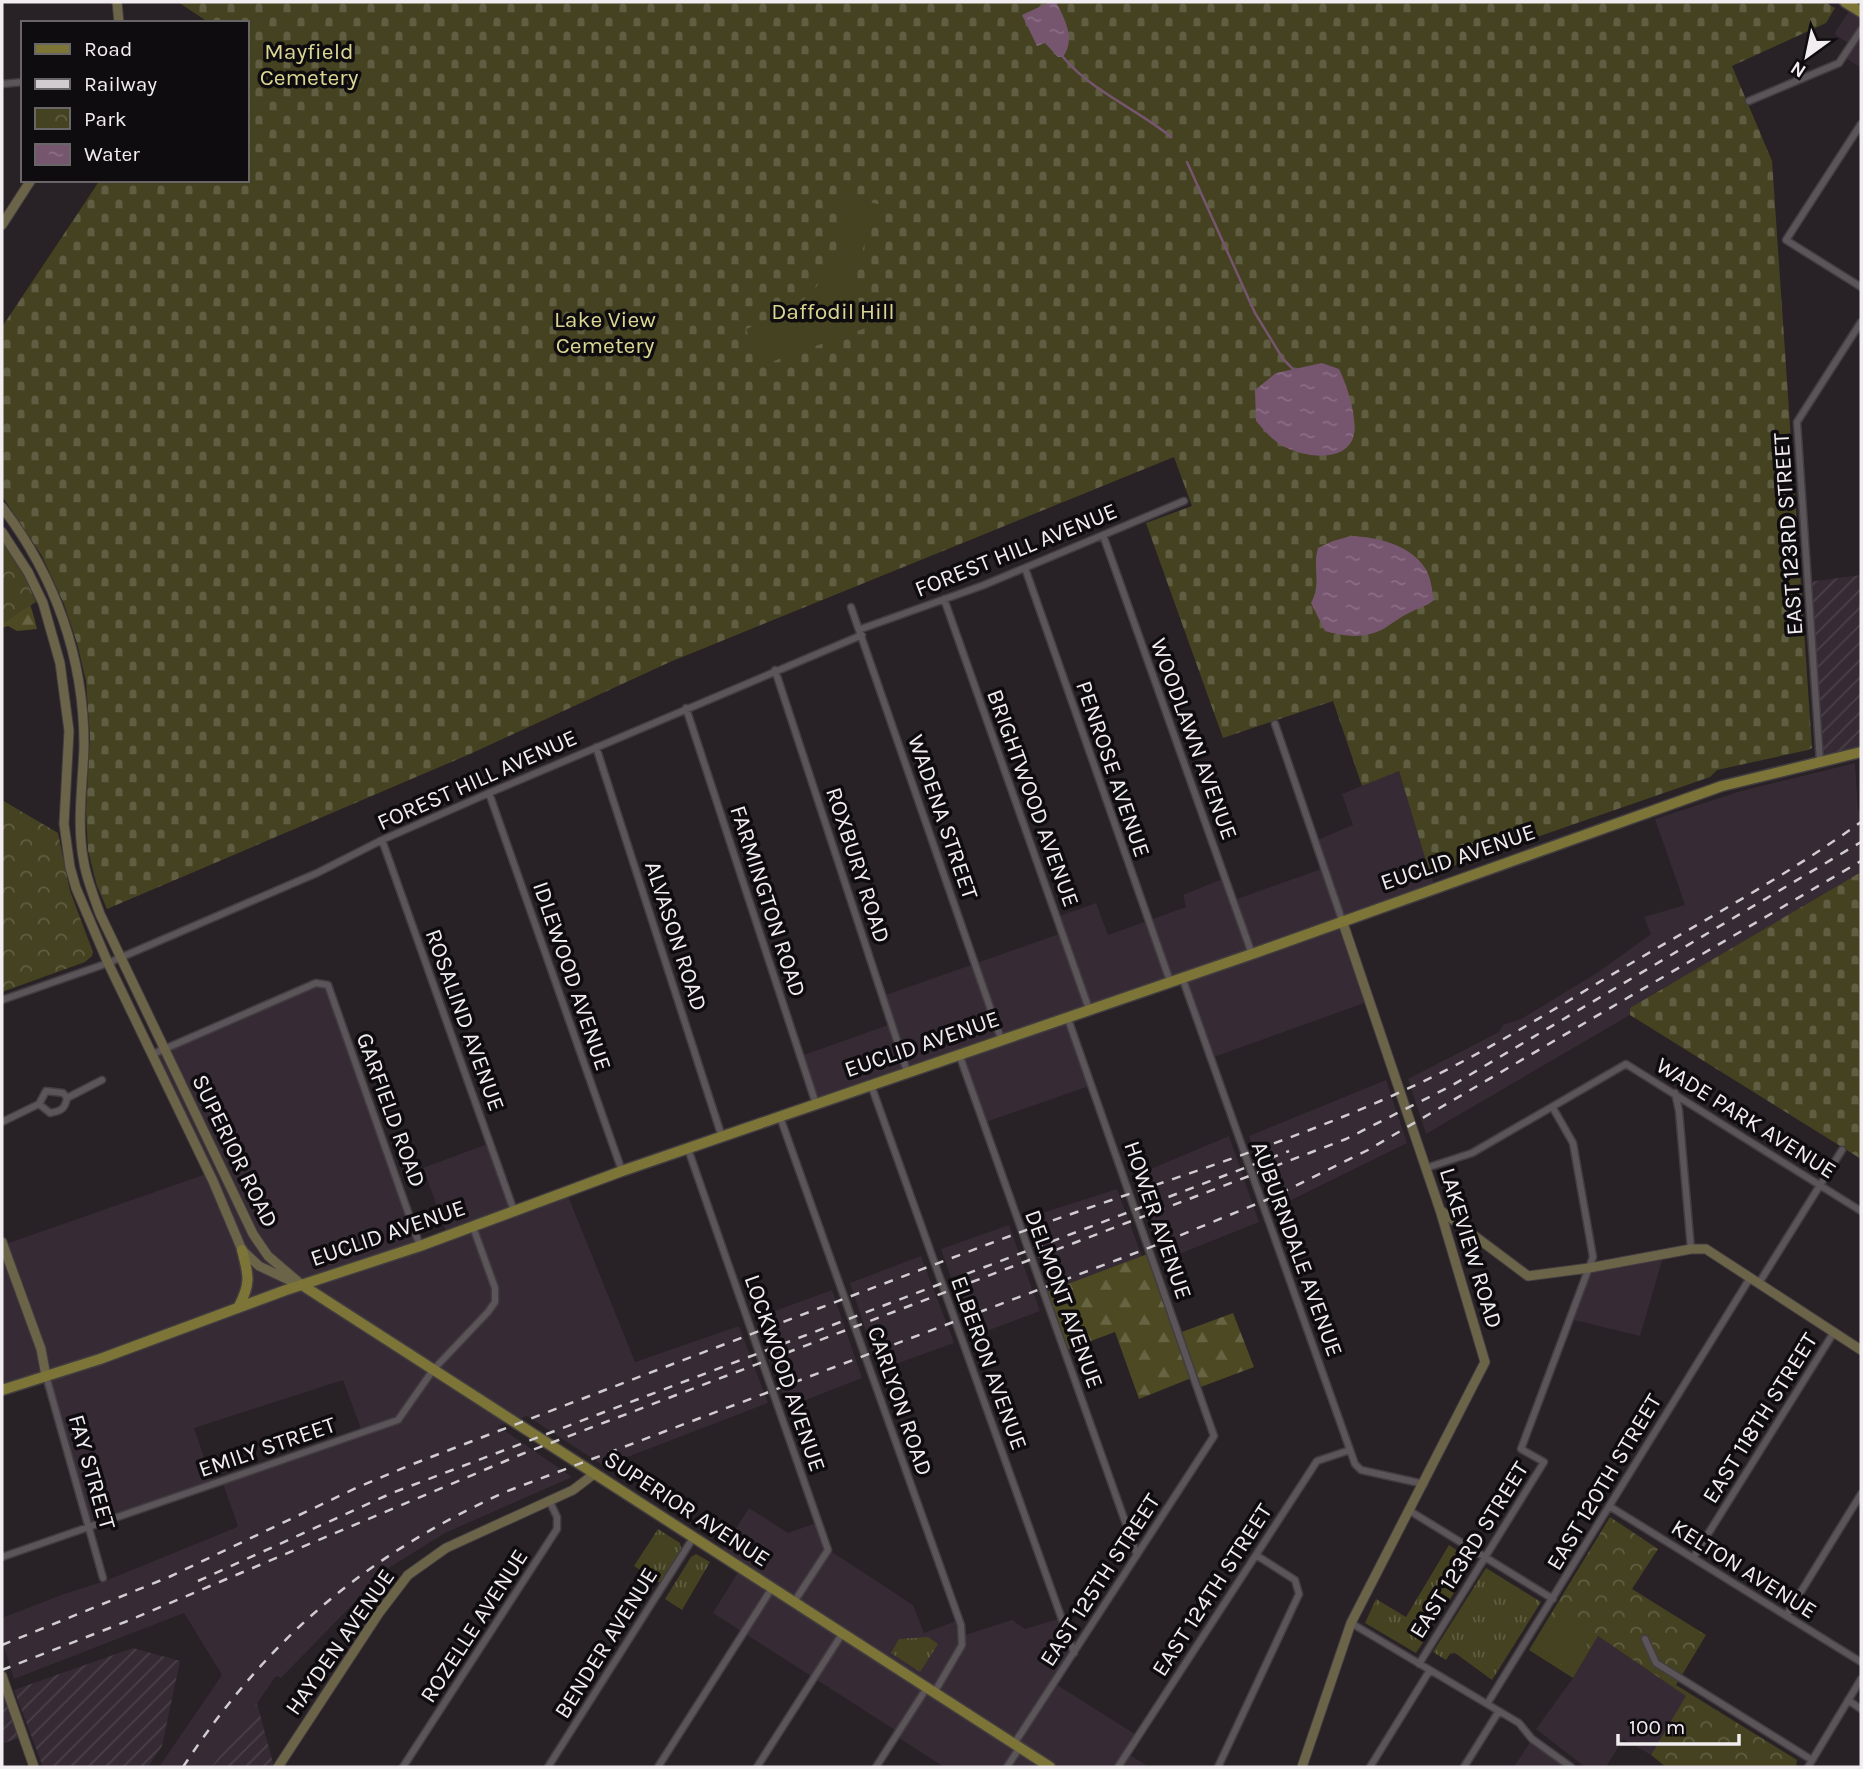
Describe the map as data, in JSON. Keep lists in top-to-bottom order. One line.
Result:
{"streets":{"main road":["EUCLID AVENUE","SUPERIOR AVENUE"],"street":["EAST 123RD STREET","FOREST HILL AVENUE","WOODLAWN AVENUE","PENROSE AVENUE","BRIGHTWOOD AVENUE","WADENA STREET","ROXBURY ROAD","FARMINGTON ROAD","ALVASON ROAD","IDLEWOOD AVENUE","ROSALIND AVENUE","GARFIELD ROAD","WADE PARK AVENUE","SUPERIOR ROAD","HOWER AVENUE","LAKEVIEW ROAD","AUBURNDALE AVENUE","DELMONT AVENUE","ELBERON AVENUE","LOCKWOOD AVENUE","CARLYON ROAD","EAST 118TH STREET","EMILY STREET","FAY STREET","EAST 120TH STREET","KELTON AVENUE","EAST 125TH STREET","EAST 124TH STREET","ROZELLE AVENUE","HAYDEN AVENUE","BENDER AVENUE"]},"crossings":[["EAST 123RD STREET","EUCLID AVENUE"],["EAST 123RD STREET","WADE PARK AVENUE"],["FOREST HILL AVENUE","WOODLAWN AVENUE"],["FOREST HILL AVENUE","PENROSE AVENUE"],["FOREST HILL AVENUE","BRIGHTWOOD AVENUE"],["FOREST HILL AVENUE","WADENA STREET"],["FOREST HILL AVENUE","ROXBURY ROAD"],["FOREST HILL AVENUE","FARMINGTON ROAD"],["FOREST HILL AVENUE","ALVASON ROAD"],["FOREST HILL AVENUE","IDLEWOOD AVENUE"],["FOREST HILL AVENUE","ROSALIND AVENUE"],["FOREST HILL AVENUE","SUPERIOR ROAD"],["WOODLAWN AVENUE","EUCLID AVENUE"],["PENROSE AVENUE","EUCLID AVENUE"],["BRIGHTWOOD AVENUE","EUCLID AVENUE"],["WADENA STREET","EUCLID AVENUE"],["EUCLID AVENUE","ROXBURY ROAD"],["EUCLID AVENUE","FARMINGTON ROAD"],["EUCLID AVENUE","ALVASON ROAD"],["EUCLID AVENUE","IDLEWOOD AVENUE"],["EUCLID AVENUE","ROSALIND AVENUE"],["EUCLID AVENUE","GARFIELD ROAD"],["EUCLID AVENUE","SUPERIOR ROAD"],["EUCLID AVENUE","HOWER AVENUE"],["EUCLID AVENUE","LAKEVIEW ROAD"],["EUCLID AVENUE","AUBURNDALE AVENUE"],["EUCLID AVENUE","DELMONT AVENUE"],["EUCLID AVENUE","ELBERON AVENUE"],["EUCLID AVENUE","LOCKWOOD AVENUE"],["EUCLID AVENUE","CARLYON ROAD"],["EUCLID AVENUE","EMILY STREET"],["EUCLID AVENUE","FAY STREET"],["EUCLID AVENUE","SUPERIOR AVENUE"],["GARFIELD ROAD","SUPERIOR ROAD"],["WADE PARK AVENUE","LAKEVIEW ROAD"],["WADE PARK AVENUE","EAST 120TH STREET"],["SUPERIOR ROAD","SUPERIOR AVENUE"],["HOWER AVENUE","EAST 125TH STREET"],["LAKEVIEW ROAD","AUBURNDALE AVENUE"],["AUBURNDALE AVENUE","EAST 124TH STREET"],["DELMONT AVENUE","EAST 125TH STREET"],["ELBERON AVENUE","EAST 125TH STREET"],["LOCKWOOD AVENUE","SUPERIOR AVENUE"],["CARLYON ROAD","SUPERIOR AVENUE"],["EAST 118TH STREET","KELTON AVENUE"],["EMILY STREET","FAY STREET"],["EMILY STREET","SUPERIOR AVENUE"],["EAST 120TH STREET","KELTON AVENUE"],["SUPERIOR AVENUE","EAST 125TH STREET"],["SUPERIOR AVENUE","HAYDEN AVENUE"],["SUPERIOR AVENUE","BENDER AVENUE"],["ROZELLE AVENUE","HAYDEN AVENUE"]],"parks":["Mayfield Cemetery","Daffodil Hill","Lake View Cemetery"],"legend":["Road","Railway","Park","Water"],"scale_bar":"100 m","north":"bottom left"}
